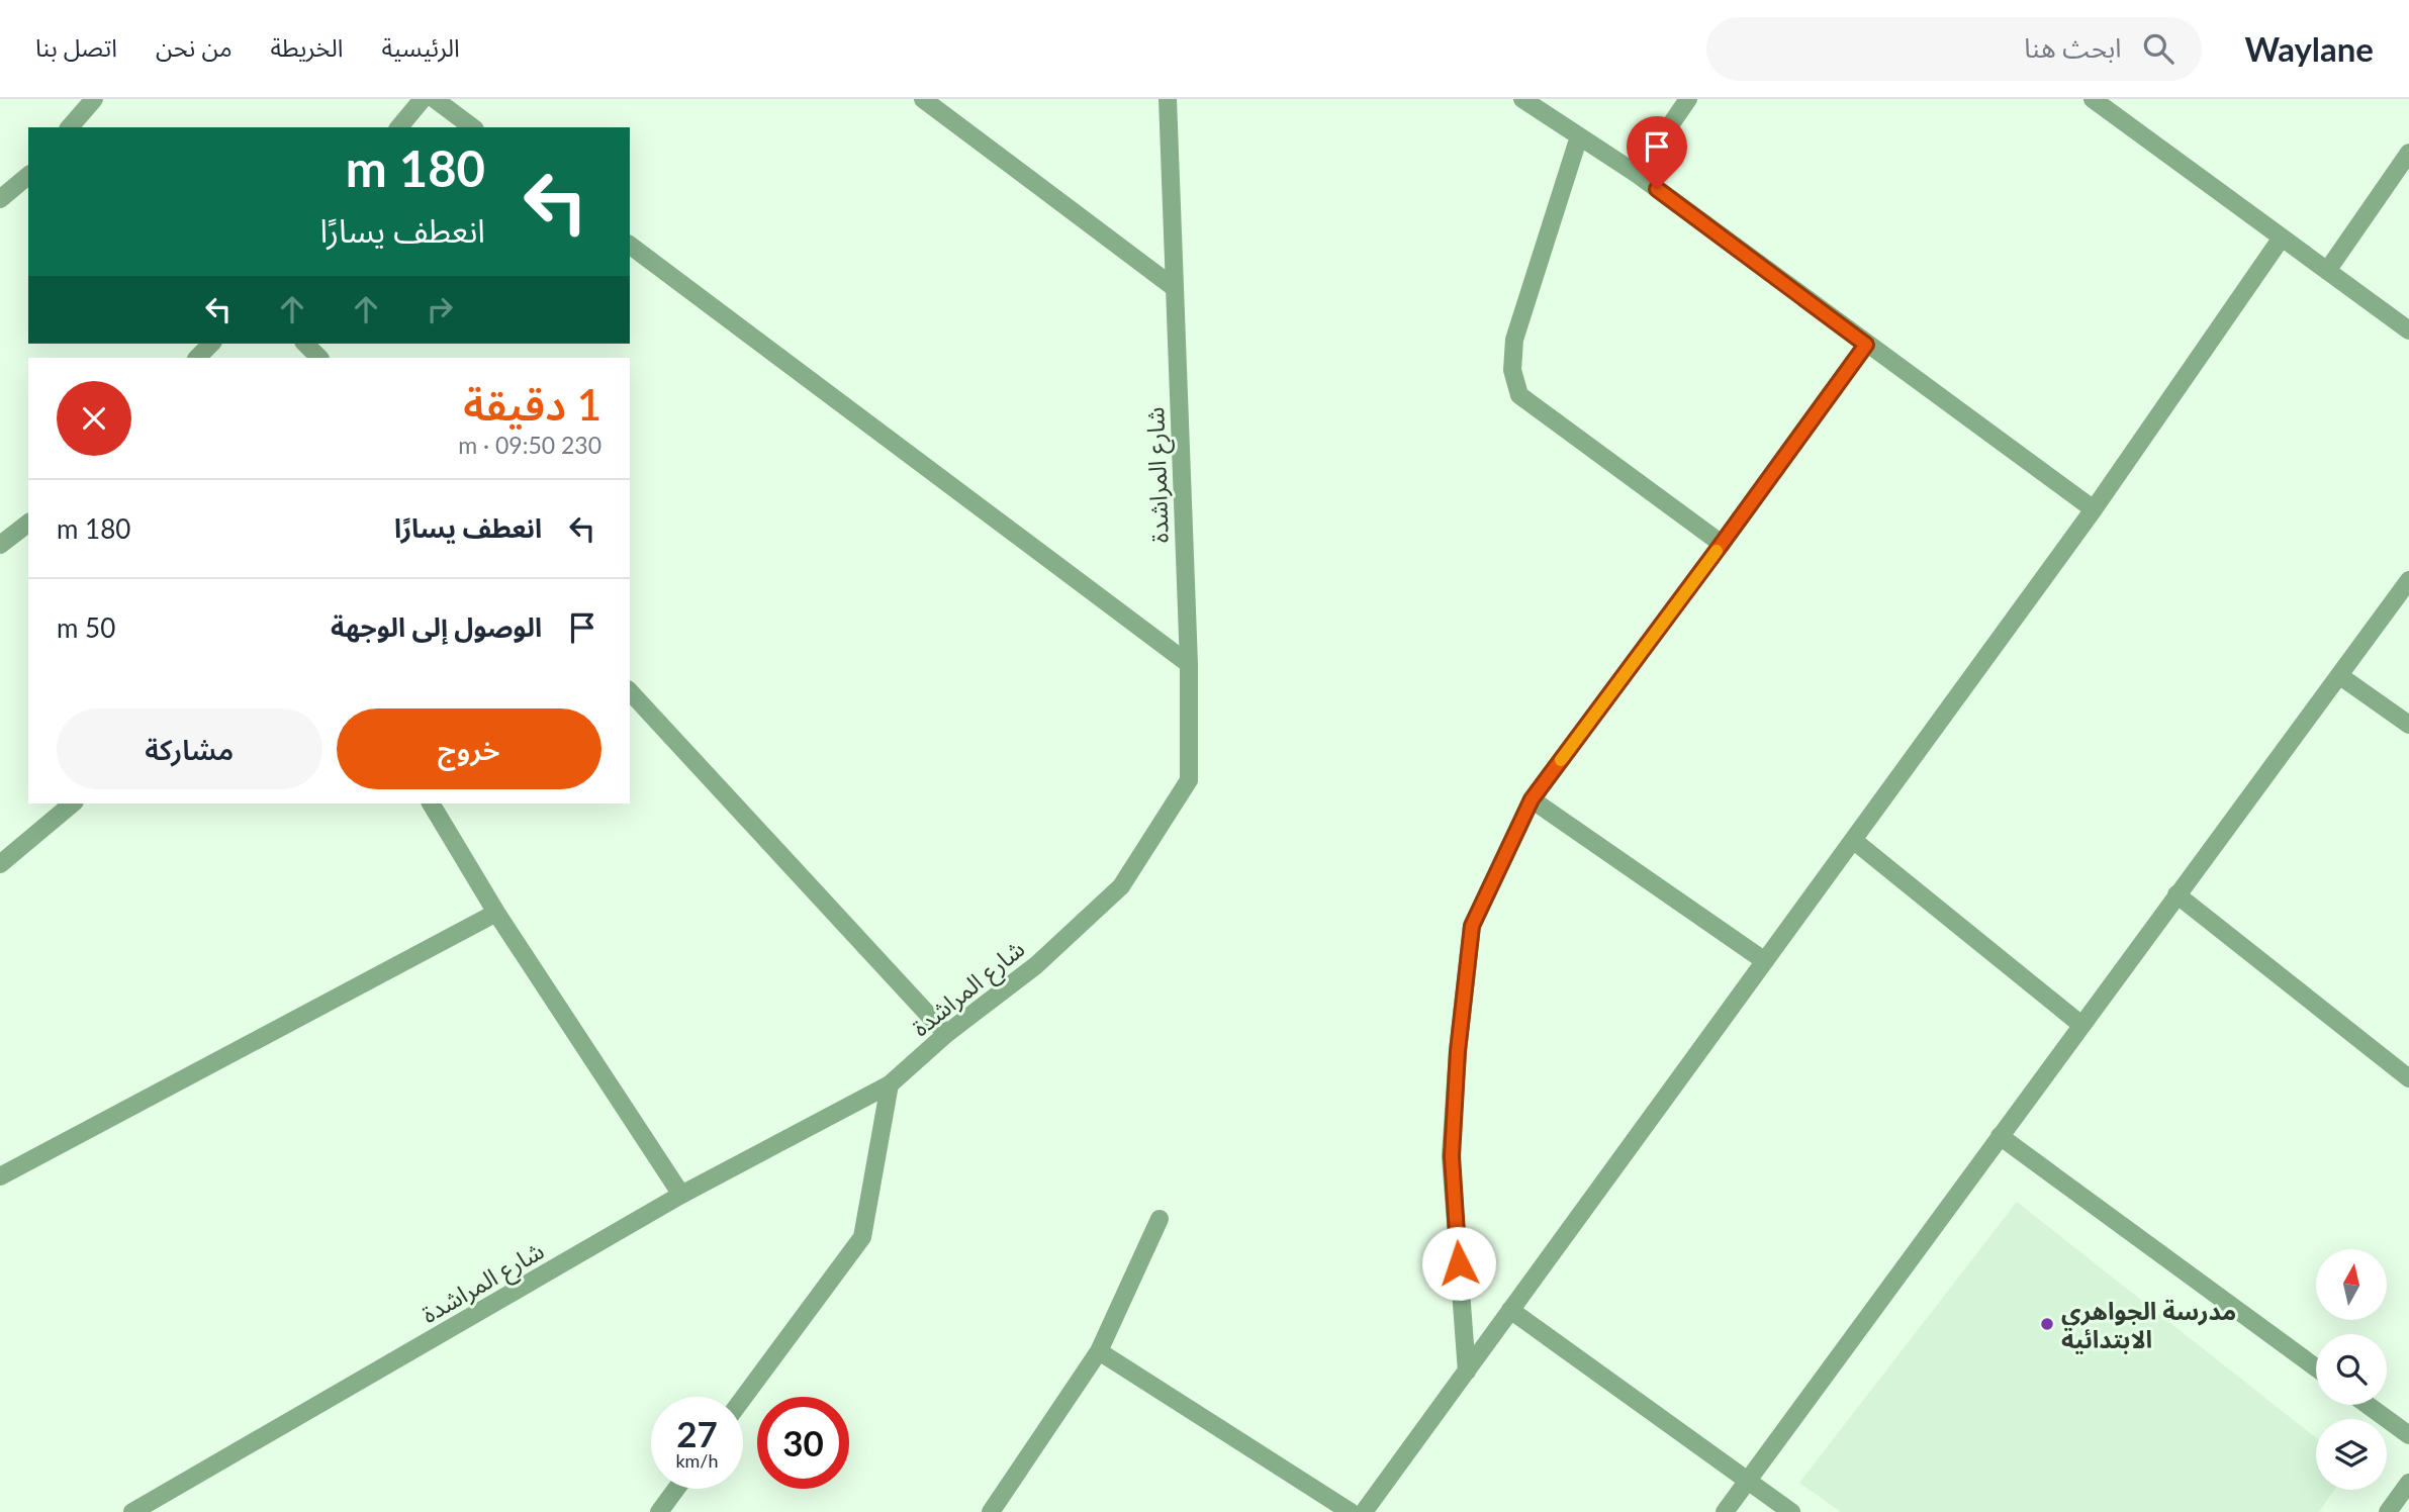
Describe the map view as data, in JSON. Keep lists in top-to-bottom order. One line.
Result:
{"streets":{"street":["شارع المراشدة"]},"places":["مدرسة الجواهري الابتدائية"],"north":"top","page":{"header":"Waylane","search":"ابحث هنا","nav":["الرئيسية","الخريطة","من نحن","اتصل بنا"],"turn":["180 m","انعطف يسارًا"],"heading":["1 دقيقة","230 m · 09:50"],"list":[{"name":"انعطف يسارًا","value":"180 m"},{"name":"الوصول إلى الوجهة","value":"50 m"}],"buttons":["خروج","مشاركة"],"speed":"27 km/h","limit":"30"}}
